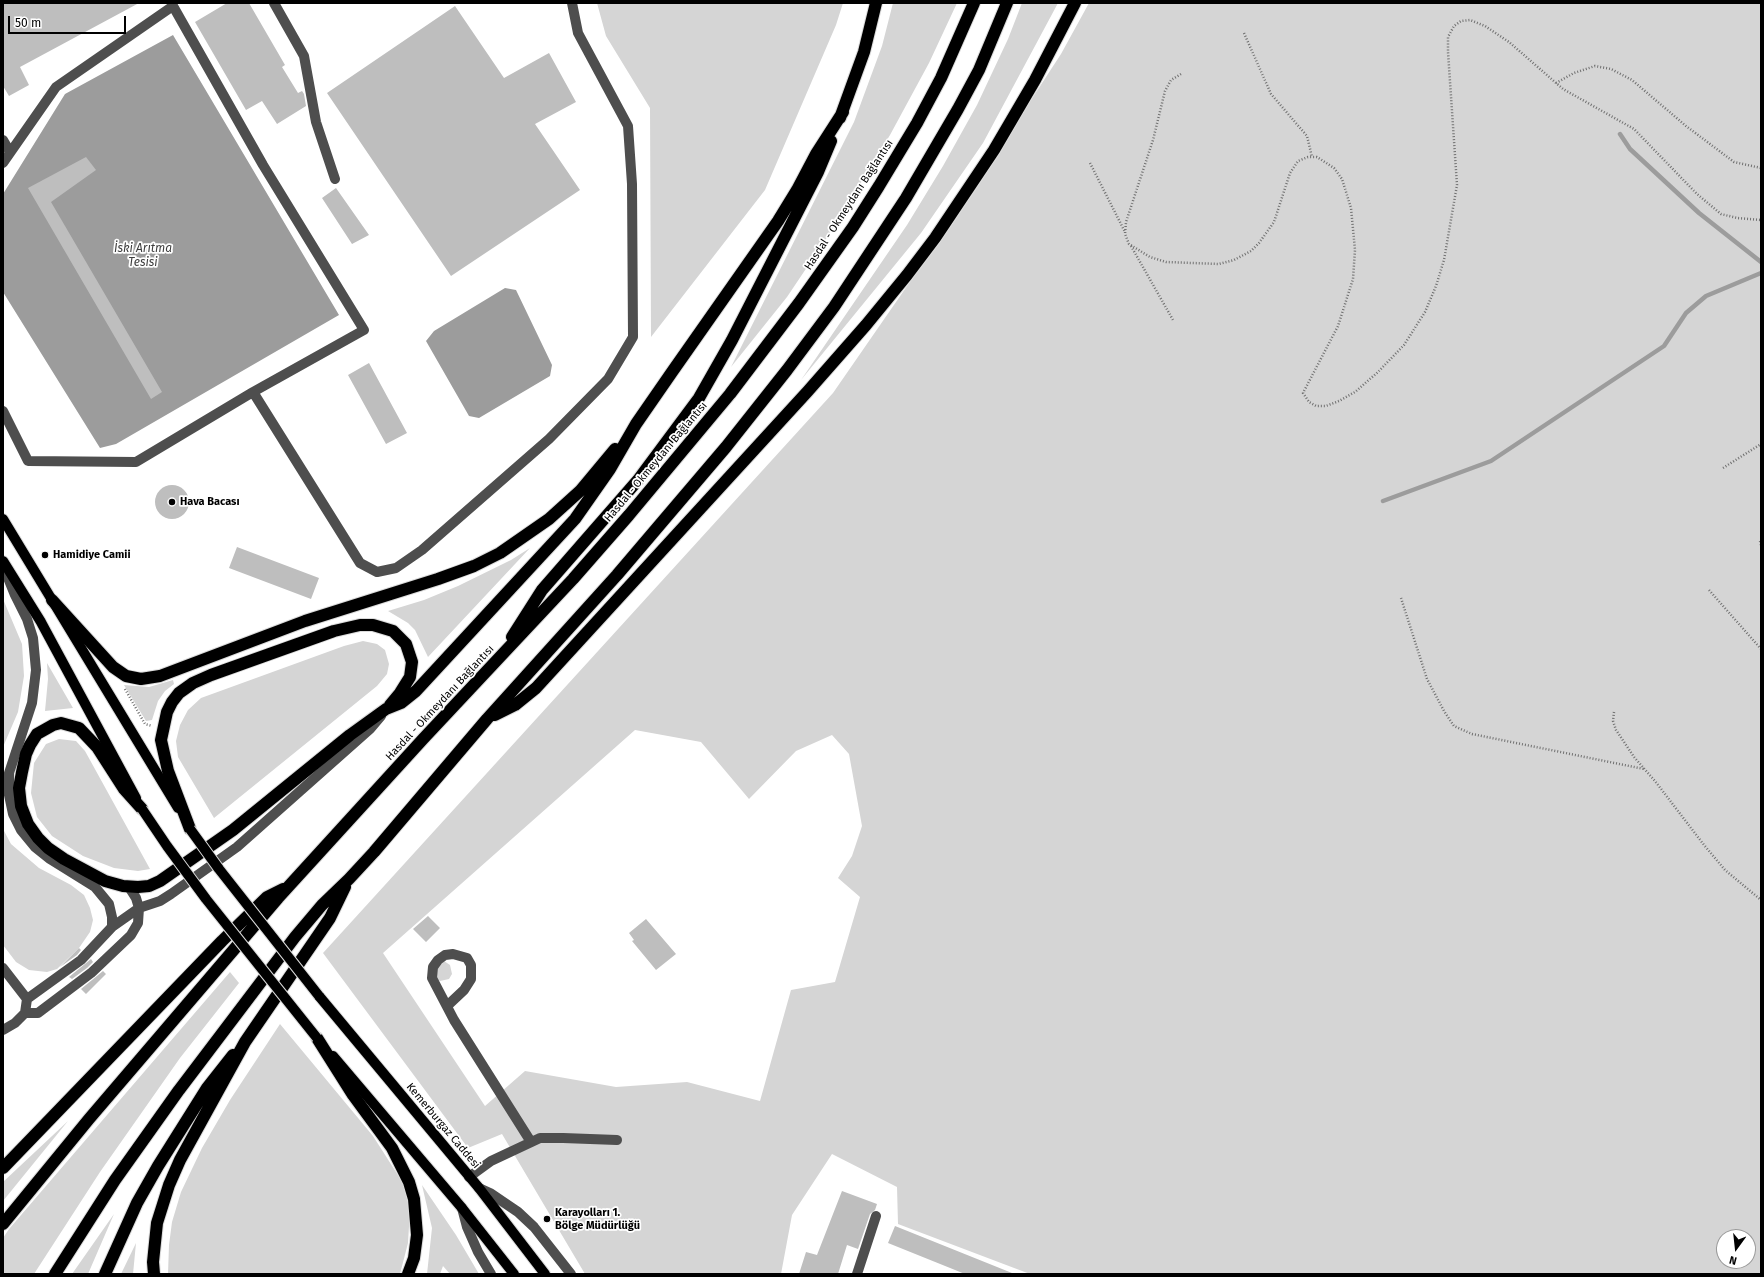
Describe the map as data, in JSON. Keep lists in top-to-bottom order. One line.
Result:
{"streets":{"highway":["Hasdal - Okmeydanı Bağlantısı"],"main road":["Kemerburgaz Caddesi"]},"water":["İski Arıtma Tesisi"],"places":["Hava Bacası","Hamidiye Camii","Karayolları 1. Bölge Müdürlüğü"],"scale_bar":"50 m","north":"bottom"}
